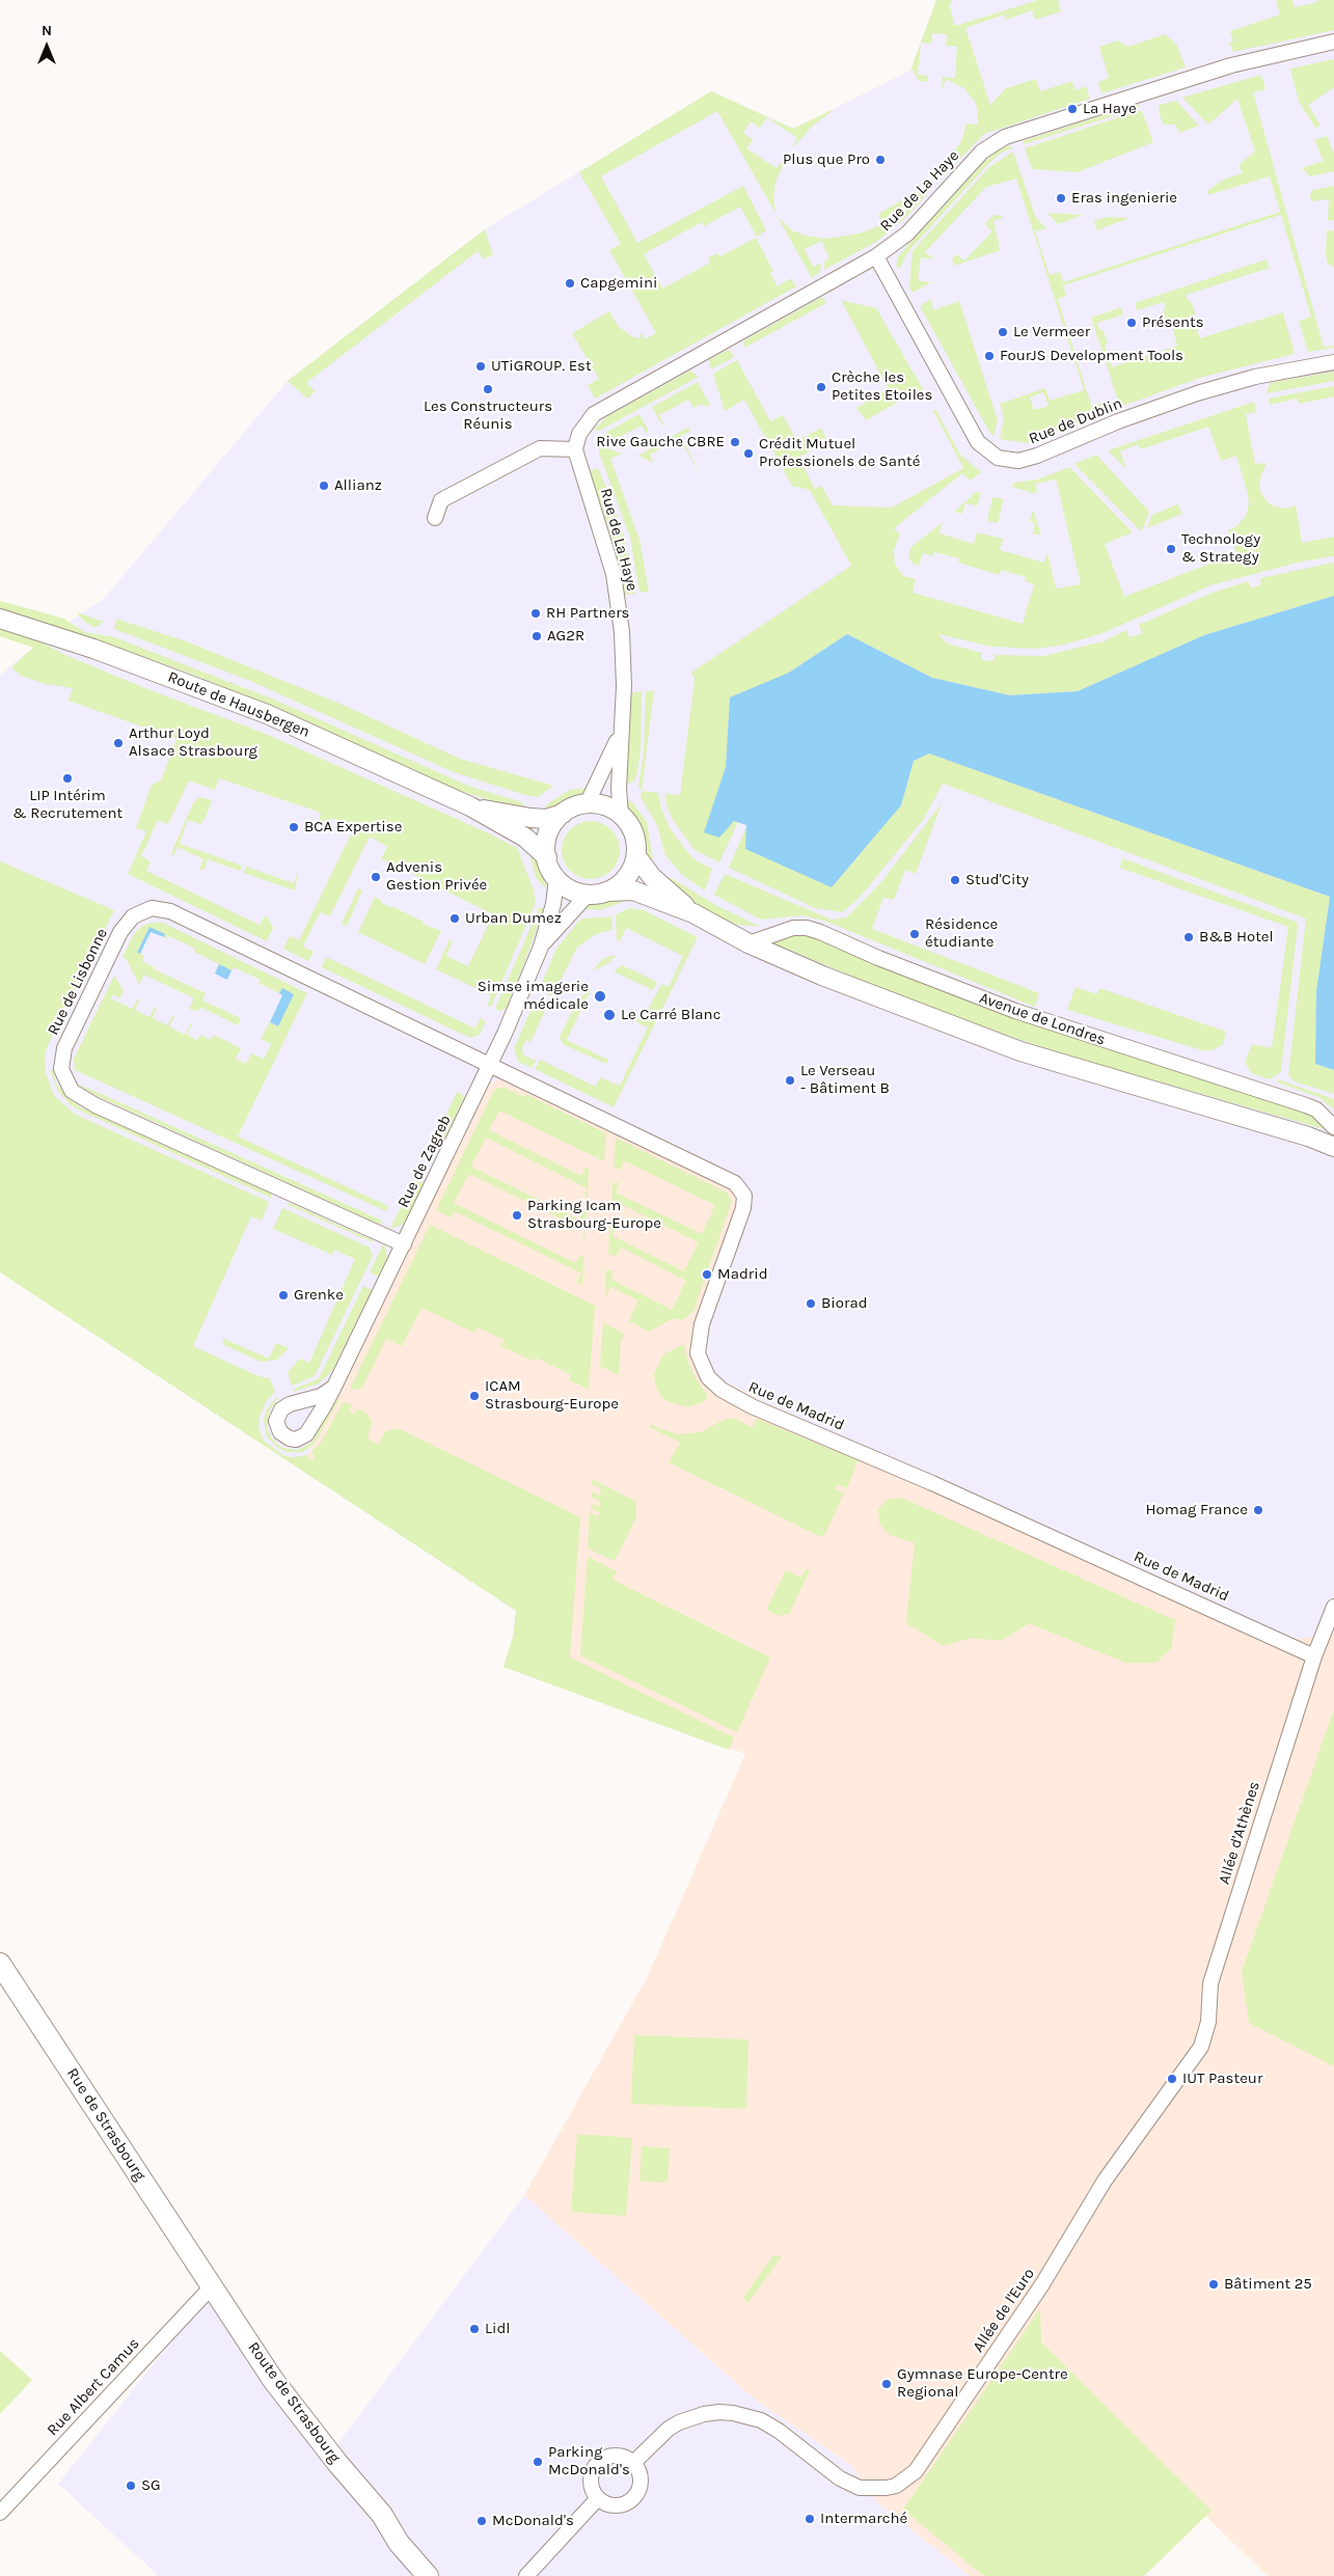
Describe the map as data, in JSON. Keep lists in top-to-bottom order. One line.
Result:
{"streets":{"main road":["Rue de Strasbourg","Route de Strasbourg"],"street":["Rue de La Haye","Rue de Dublin","Route de Hausbergen","Rue de Lisbonne","Avenue de Londres","Rue de Zagreb","Rue de Madrid","Allée d'Athènes","Allée de l'Euro","Rue Albert Camus"]},"crossings":[["Rue de La Haye","Rue de Dublin"],["Rue de La Haye","Route de Hausbergen"],["Rue de La Haye","Rue de Zagreb"],["Route de Hausbergen","Rue de Zagreb"],["Rue de Lisbonne","Rue de Zagreb"],["Rue de Lisbonne","Rue de Madrid"],["Rue de Zagreb","Rue de Madrid"],["Rue de Madrid","Allée d'Athènes"],["Allée d'Athènes","Allée de l'Euro"],["Rue de Strasbourg","Rue Albert Camus"],["Rue de Strasbourg","Route de Strasbourg"],["Rue Albert Camus","Route de Strasbourg"]],"places":["La Haye","Plus que Pro","Eras ingenierie","Capgemini","Présents","Le Vermeer","FourJS Development Tools","UTiGROUP. Est","Crèche les Petites Etoiles","Les Constructeurs Réunis","Rive Gauche CBRE","Crédit Mutuel Professionels de Santé","Allianz","Technology & Strategy","RH Partners","AG2R","Arthur Loyd Alsace Strasbourg","LIP Intérim & Recrutement","BCA Expertise","Advenis Gestion Privée","Stud'City","Urban Dumez","Résidence étudiante","B&B Hotel","Simse imagerie médicale","Le Carré Blanc","Le Verseau - Bâtiment B","Parking Icam Strasbourg-Europe","Madrid","Grenke","Biorad","ICAM Strasbourg-Europe","Homag France","IUT Pasteur","Bâtiment 25","Lidl","Gymnase Europe-Centre Regional","Parking McDonald's","SG","Intermarché","McDonald's"],"north":"top"}
